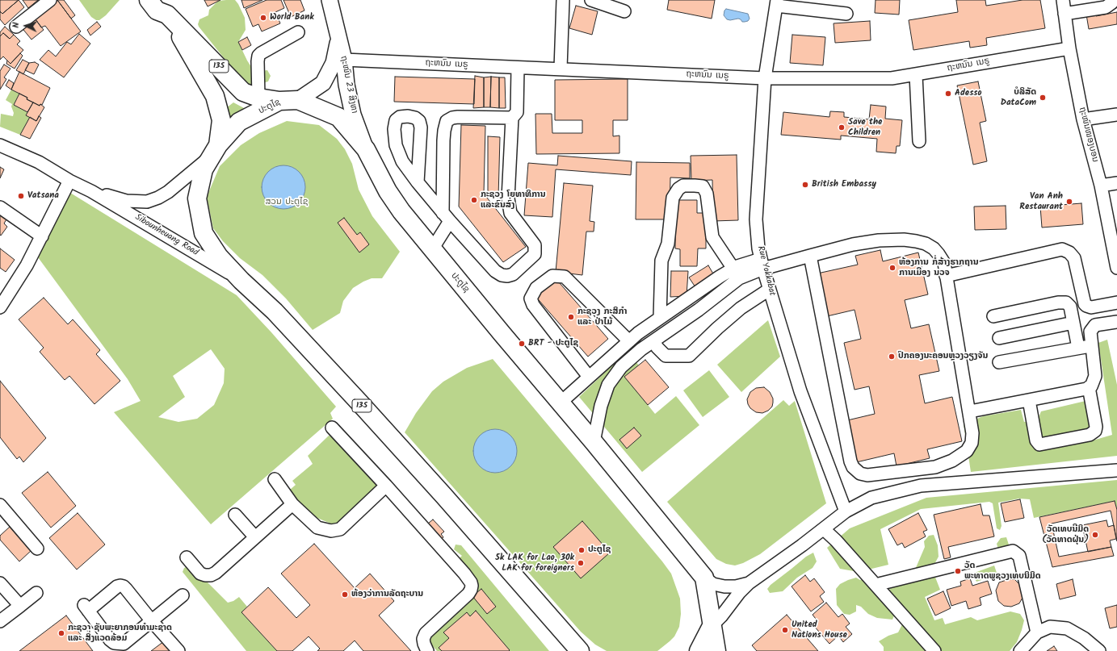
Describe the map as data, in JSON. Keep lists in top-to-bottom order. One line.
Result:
{"streets":{"highway":["13S","ປະຕູໄຊ"],"main road":["ຖະໜົນ 23 ສິງຫາ"],"street":["ຖະຫນົນ ເນຣູ","ຖະໜົນໜອງບອນ","Sibounheuang Road","Rue Yokkabat"]},"crossings":[["ຖະຫນົນ ເນຣູ","ຖະໜົນ 23 ສິງຫາ"],["ຖະຫນົນ ເນຣູ","ຖະໜົນໜອງບອນ"],["ຖະຫນົນ ເນຣູ","Rue Yokkabat"],["13S","ປະຕູໄຊ"],["13S","Sibounheuang Road"],["ຖະໜົນ 23 ສິງຫາ","ປະຕູໄຊ"],["ປະຕູໄຊ","Sibounheuang Road"]],"parks":["ສວນ ປະຕູໄຊ"],"places":["World Bank","Adesso","ບໍລິສັດ DataCom","Save the Children","British Embassy","Vatsana","ກະຊວງ ໂຍທາທິການ ແລະຂົນສົ່ງ","Van Anh Restaurant","ຫ້ອງການ ກໍ່ສ້າງຮາກຖານ ການເມືອງ ນວຈ","ກະຊວງ ກະສິກຳ ແລະ ປ່າໄມ້","BRT - ປະຕູໄຊ","ປົກຄອງນະຄອນຫຼວງວຽງຈັນ","ວັດເທບນີມິດ (ວັດທາດຝຸ່ນ)","ປະຕູໄຊ","5k LAK for Lao, 30k LAK for foreigners","ວັດ ພະທາດພູຊວງເທບນິມິດ","ຫ້ອງວ່າການລັດຖະບານ","United Nations House","ກະຊວງ ຊັບພະຍາກອນທຳມະຊາດ ແລະ ສິ່ງແວດລ້ອມ"],"north":"left"}
